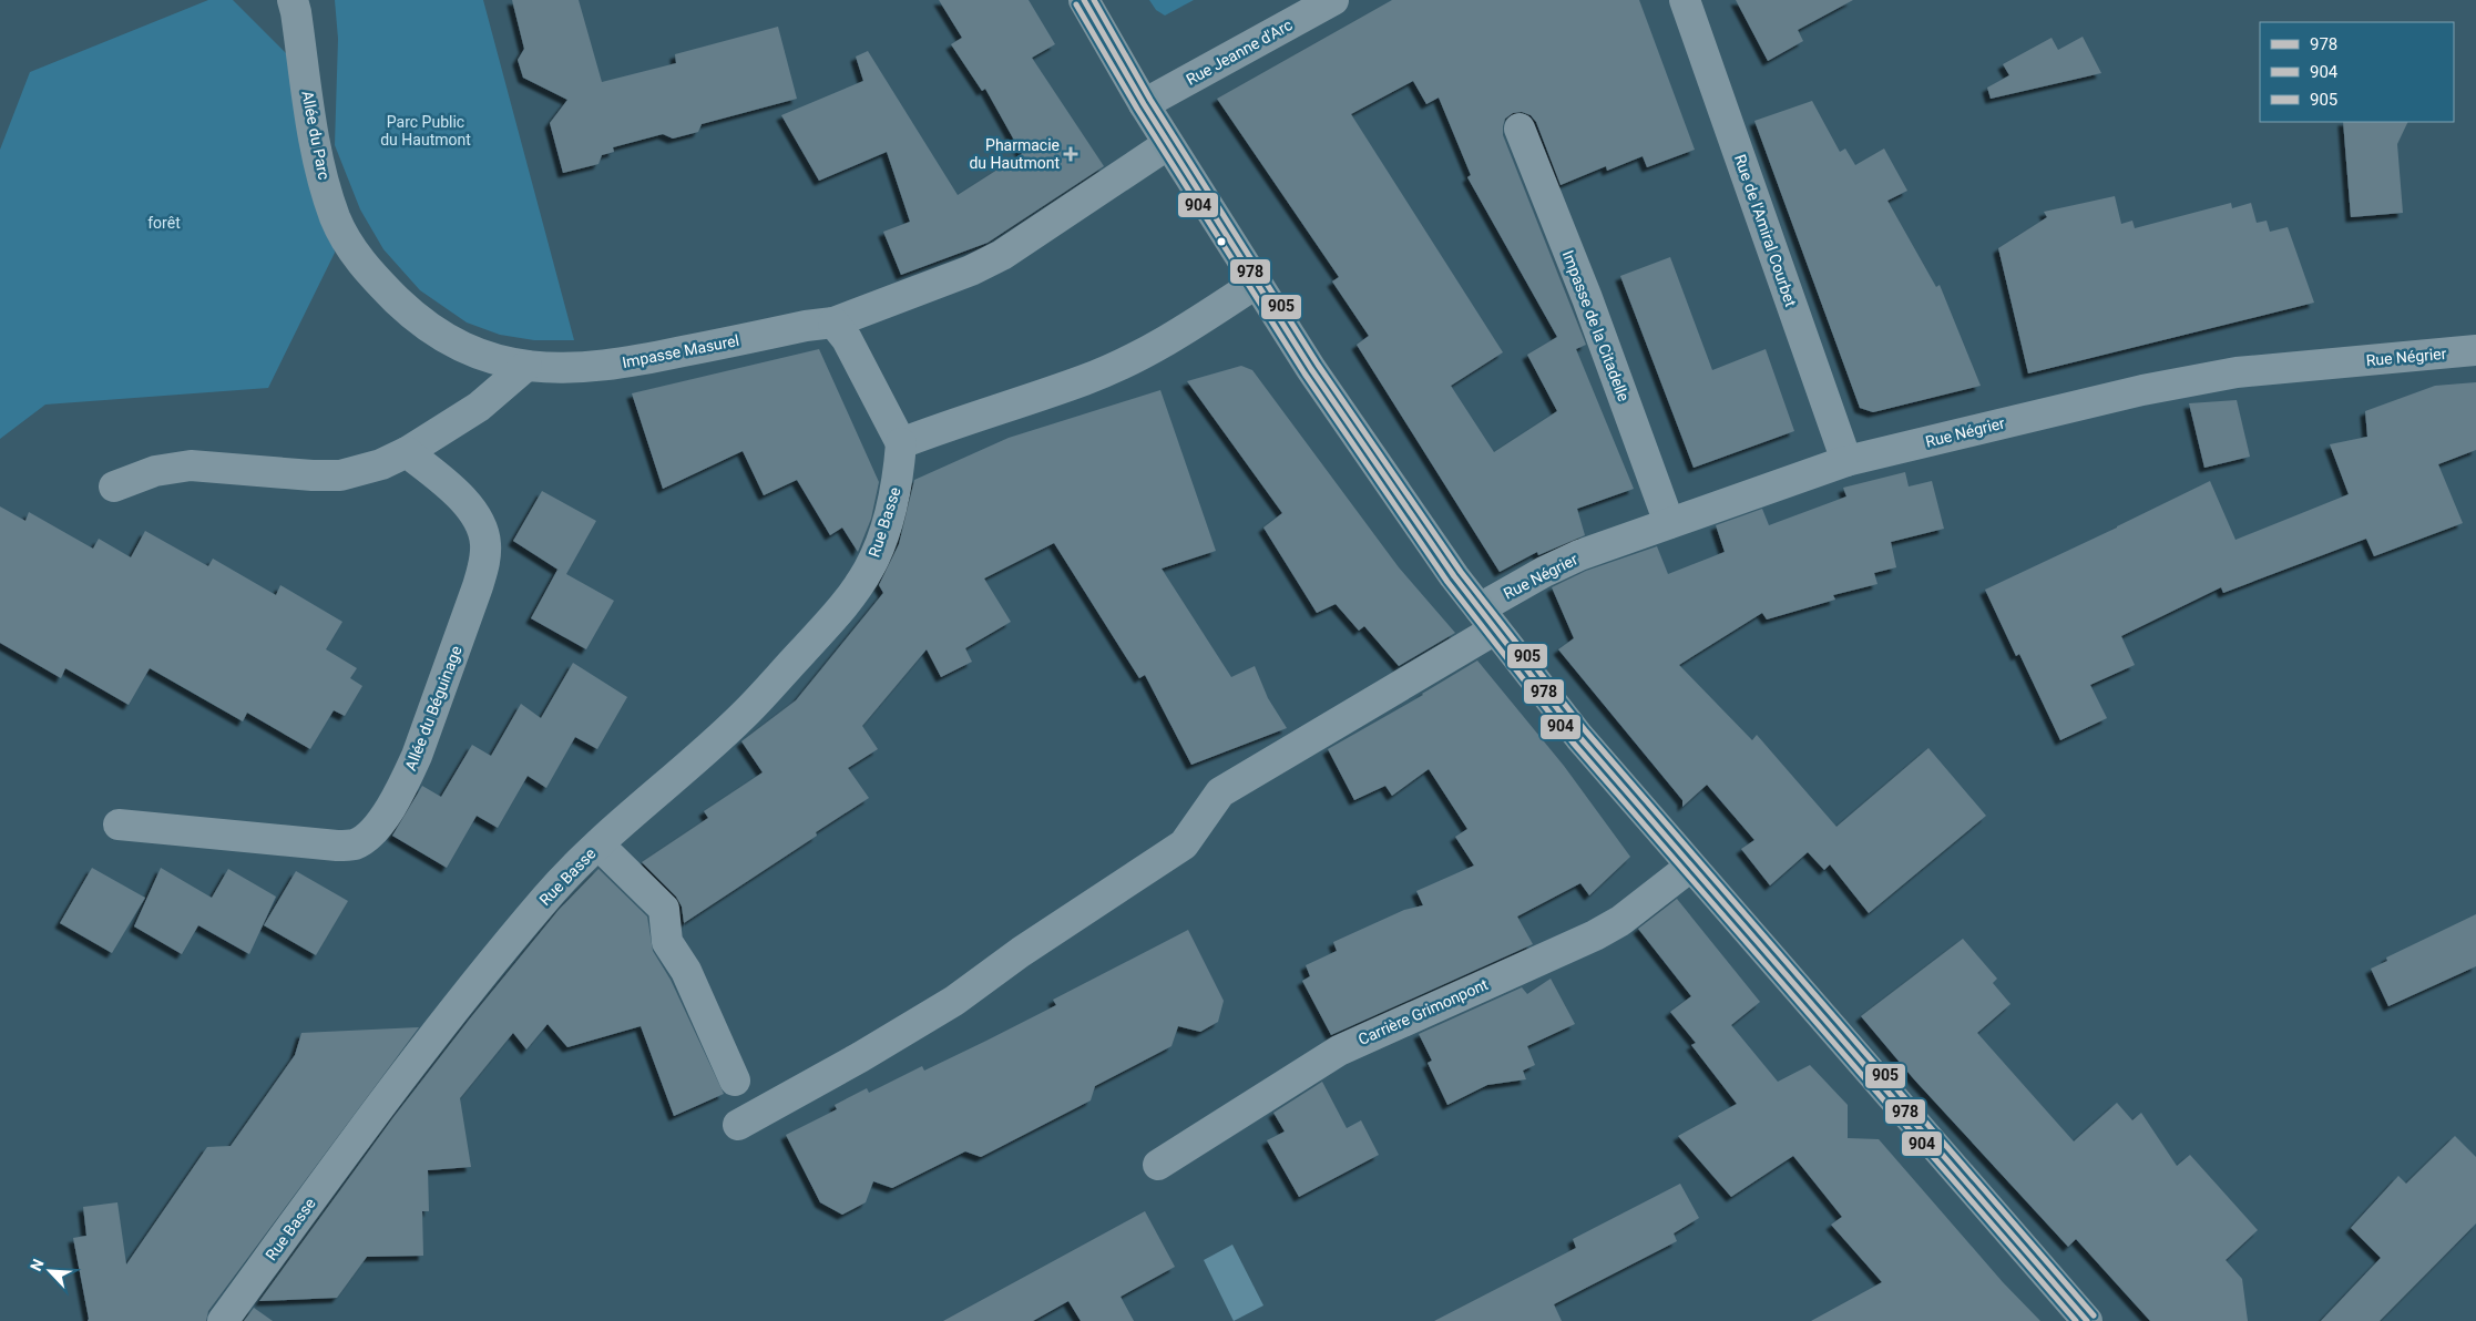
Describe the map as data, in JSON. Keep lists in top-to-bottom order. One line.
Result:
{"streets":{"street":["Rue Jeanne d'Arc","Allée du Parc","Rue de l'Amiral Courbet","Impasse de la Citadelle","Impasse Masurel","Rue Négrier","Rue Basse","Allée du Béguinage","Carrière Grimonpont"]},"crossings":[["Allée du Parc","Impasse Masurel"],["Rue de l'Amiral Courbet","Rue Négrier"],["Impasse de la Citadelle","Rue Négrier"]],"parks":["Parc Public du Hautmont","forêt"],"places":{"health":["Pharmacie du Hautmont"]},"lines":["transit line 978","transit line 905","transit line 904"],"legend":["978","904","905"],"north":"top left"}
